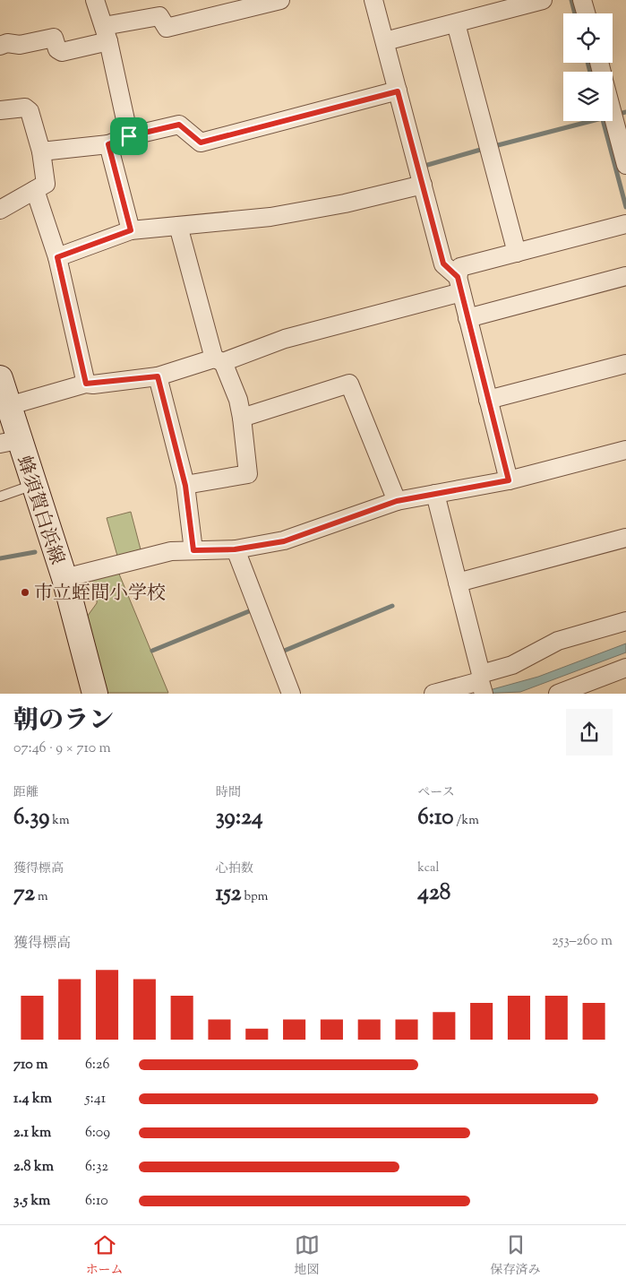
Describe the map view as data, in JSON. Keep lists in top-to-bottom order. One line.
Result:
{"streets":{"main road":["蜂須賀白浜線"]},"places":["市立蛭間小学校"],"page":{"heading":["朝のラン","07:46 · 9 × 710 m"],"stats":[["距離","6.39 km"],["時間","39:24"],["ペース","6:10 /km"],["獲得標高","72 m"],["心拍数","152 bpm"],["kcal","428"]],"chart":["獲得標高","253–260 m"],"list":[{"name":"710 m","note":"6:26"},{"name":"1.4 km","note":"5:41"},{"name":"2.1 km","note":"6:09"},{"name":"2.8 km","note":"6:32"},{"name":"3.5 km","note":"6:10"}],"tabs":["ホーム","地図","保存済み"]}}
